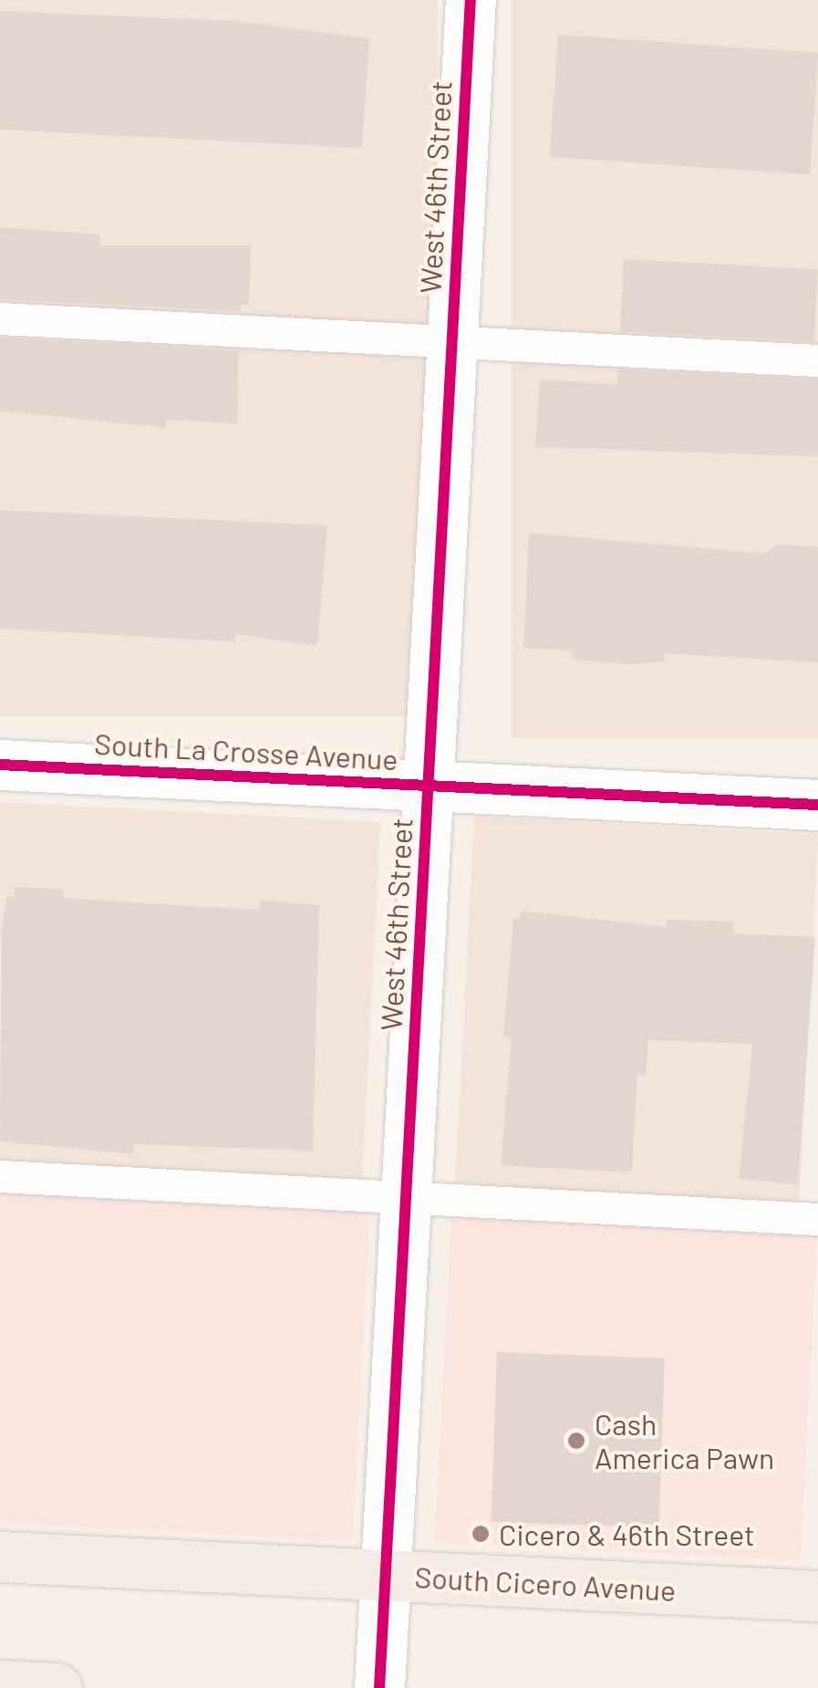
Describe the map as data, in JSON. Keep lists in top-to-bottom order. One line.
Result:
{"streets":{"main road":["South Cicero Avenue"],"street":["West 46th Street","South La Crosse Avenue"]},"crossings":[["West 46th Street","South La Crosse Avenue"],["West 46th Street","South Cicero Avenue"]],"places":["Cash America Pawn","Cicero & 46th Street"]}
